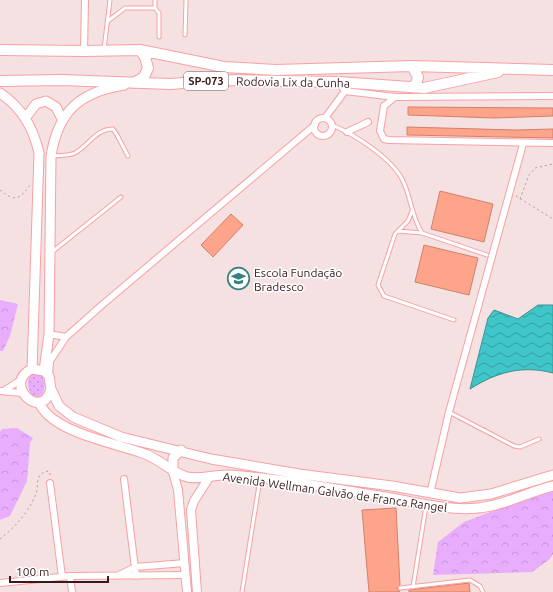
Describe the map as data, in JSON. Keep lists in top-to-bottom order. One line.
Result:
{"streets":{"main road":["SP-073","Rodovia Lix da Cunha","Avenida Wellman Galvão de Franca Rangel"]},"places":{"school or university":["Escola Fundação Bradesco"]},"scale_bar":"100 m"}
